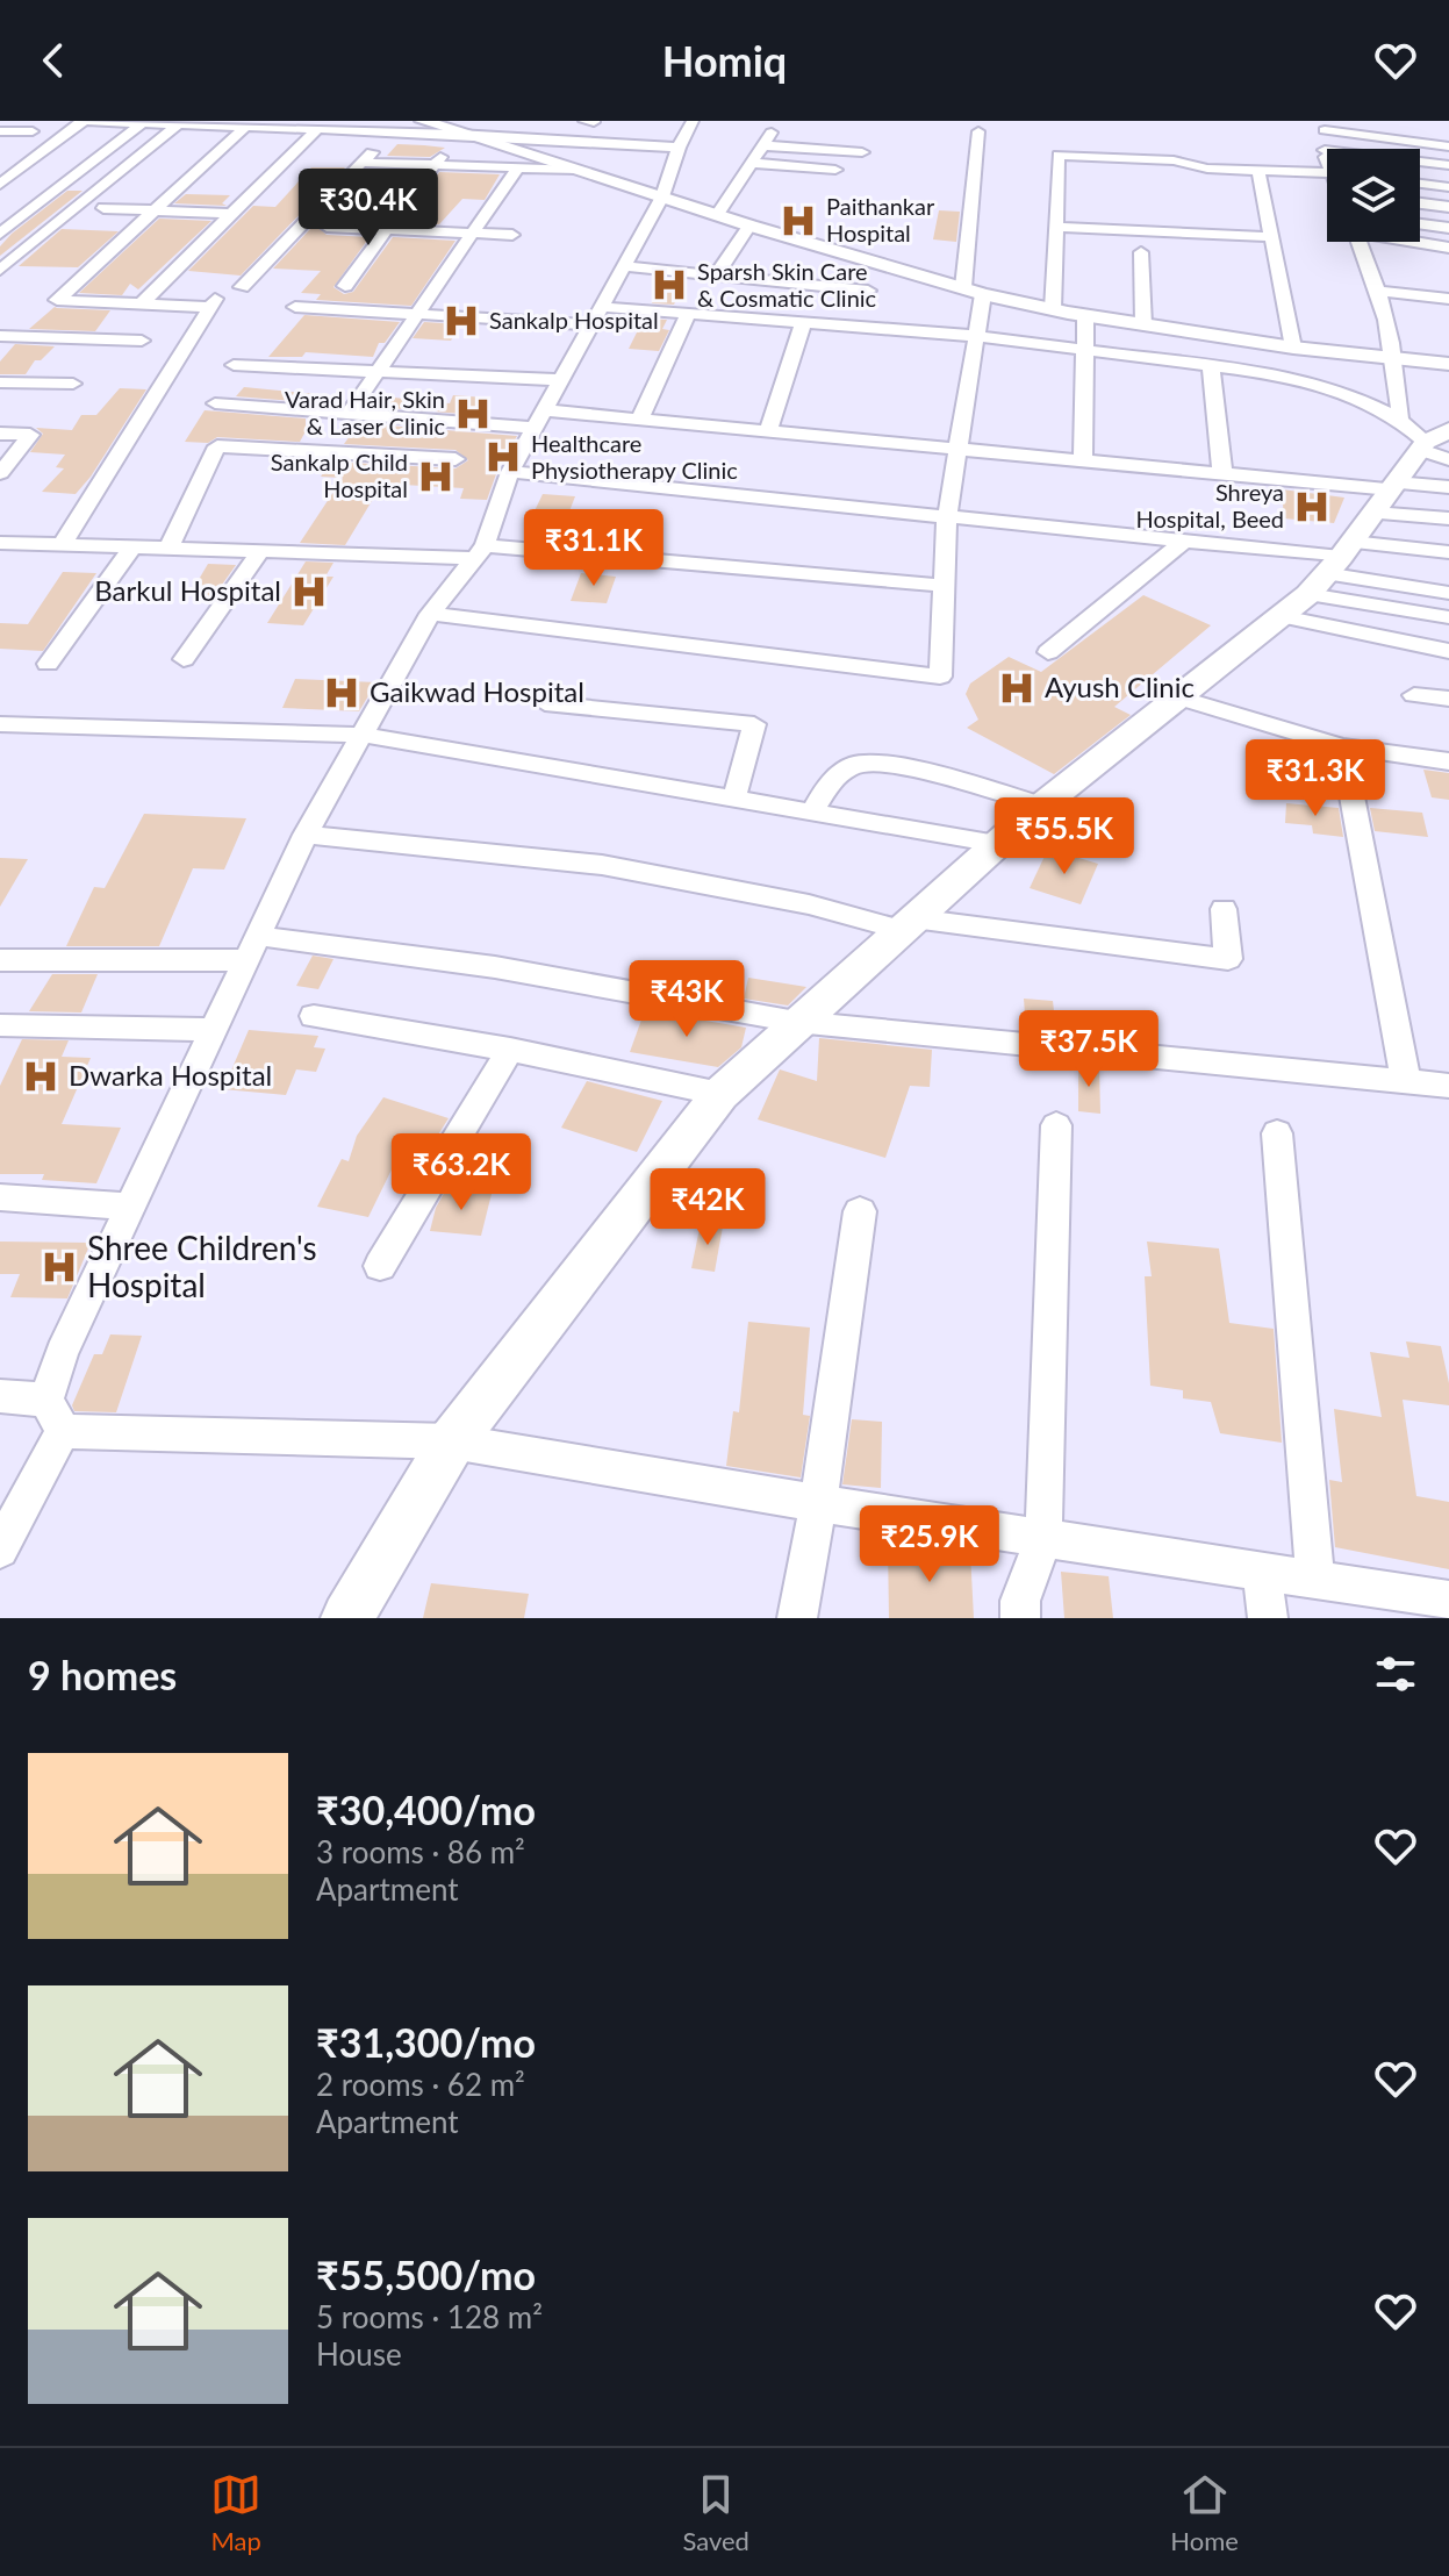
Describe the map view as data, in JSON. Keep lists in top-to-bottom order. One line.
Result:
{"places":{"hospital":["Paithankar Hospital","Sparsh Skin Care & Cosmatic Clinic","Sankalp Hospital","Varad Hair, Skin & Laser Clinic","Healthcare Physiotherapy Clinic","Sankalp Child Hospital","Shreya Hospital, Beed","Barkul Hospital","Ayush Clinic","Gaikwad Hospital","Dwarka Hospital","Shree Children's Hospital"]},"page":{"header":"Homiq","price":["₹30.4K","₹31.1K","₹31.3K","₹55.5K","₹43K","₹37.5K","₹63.2K","₹42K","₹25.9K"],"heading":"9 homes","list":[{"name":"₹30,400/mo","note":"3 rooms · 86 m² · Apartment"},{"name":"₹31,300/mo","note":"2 rooms · 62 m² · Apartment"},{"name":"₹55,500/mo","note":"5 rooms · 128 m² · House"}],"tabs":["Map","Saved","Home"]}}
